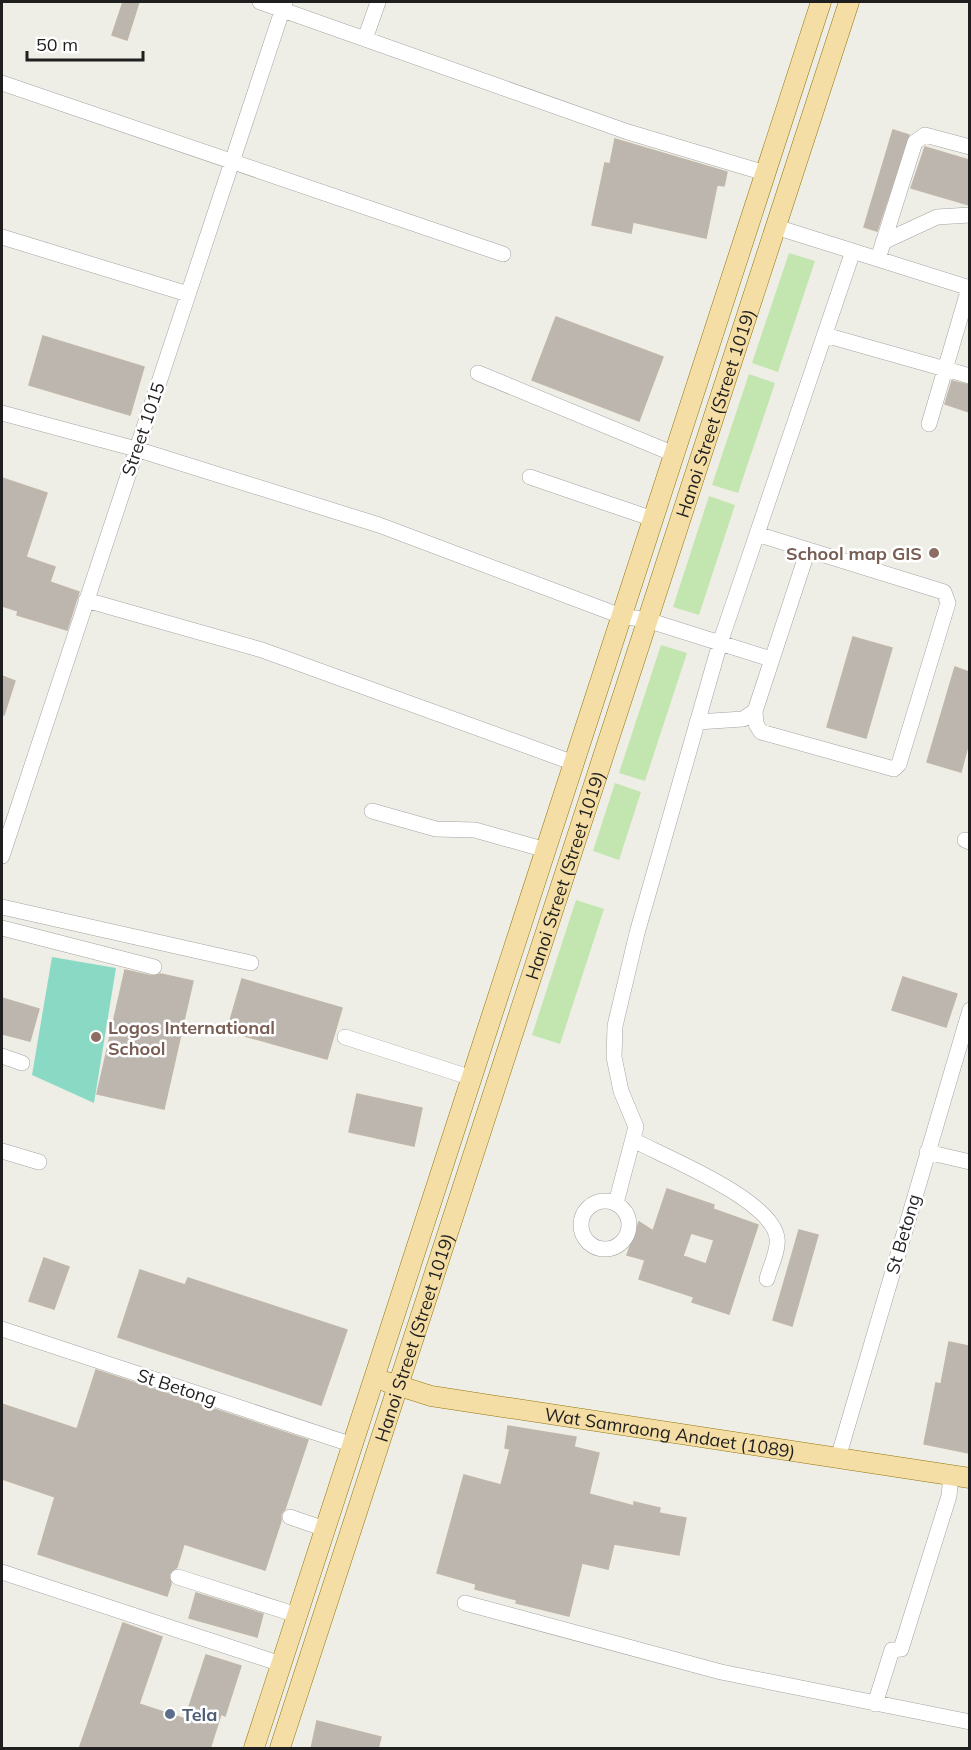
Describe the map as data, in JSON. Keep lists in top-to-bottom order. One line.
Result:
{"streets":{"main road":["Hanoi Street (Street 1019)","Wat Samraong Andaet (1089)"],"street":["Street 1015","St Betong"]},"crossings":[["Hanoi Street (Street 1019)","St Betong"],["Hanoi Street (Street 1019)","Wat Samraong Andaet (1089)"],["St Betong","Wat Samraong Andaet (1089)"]],"places":["School map GIS","Logos International School","Tela"],"scale_bar":"50 m"}
